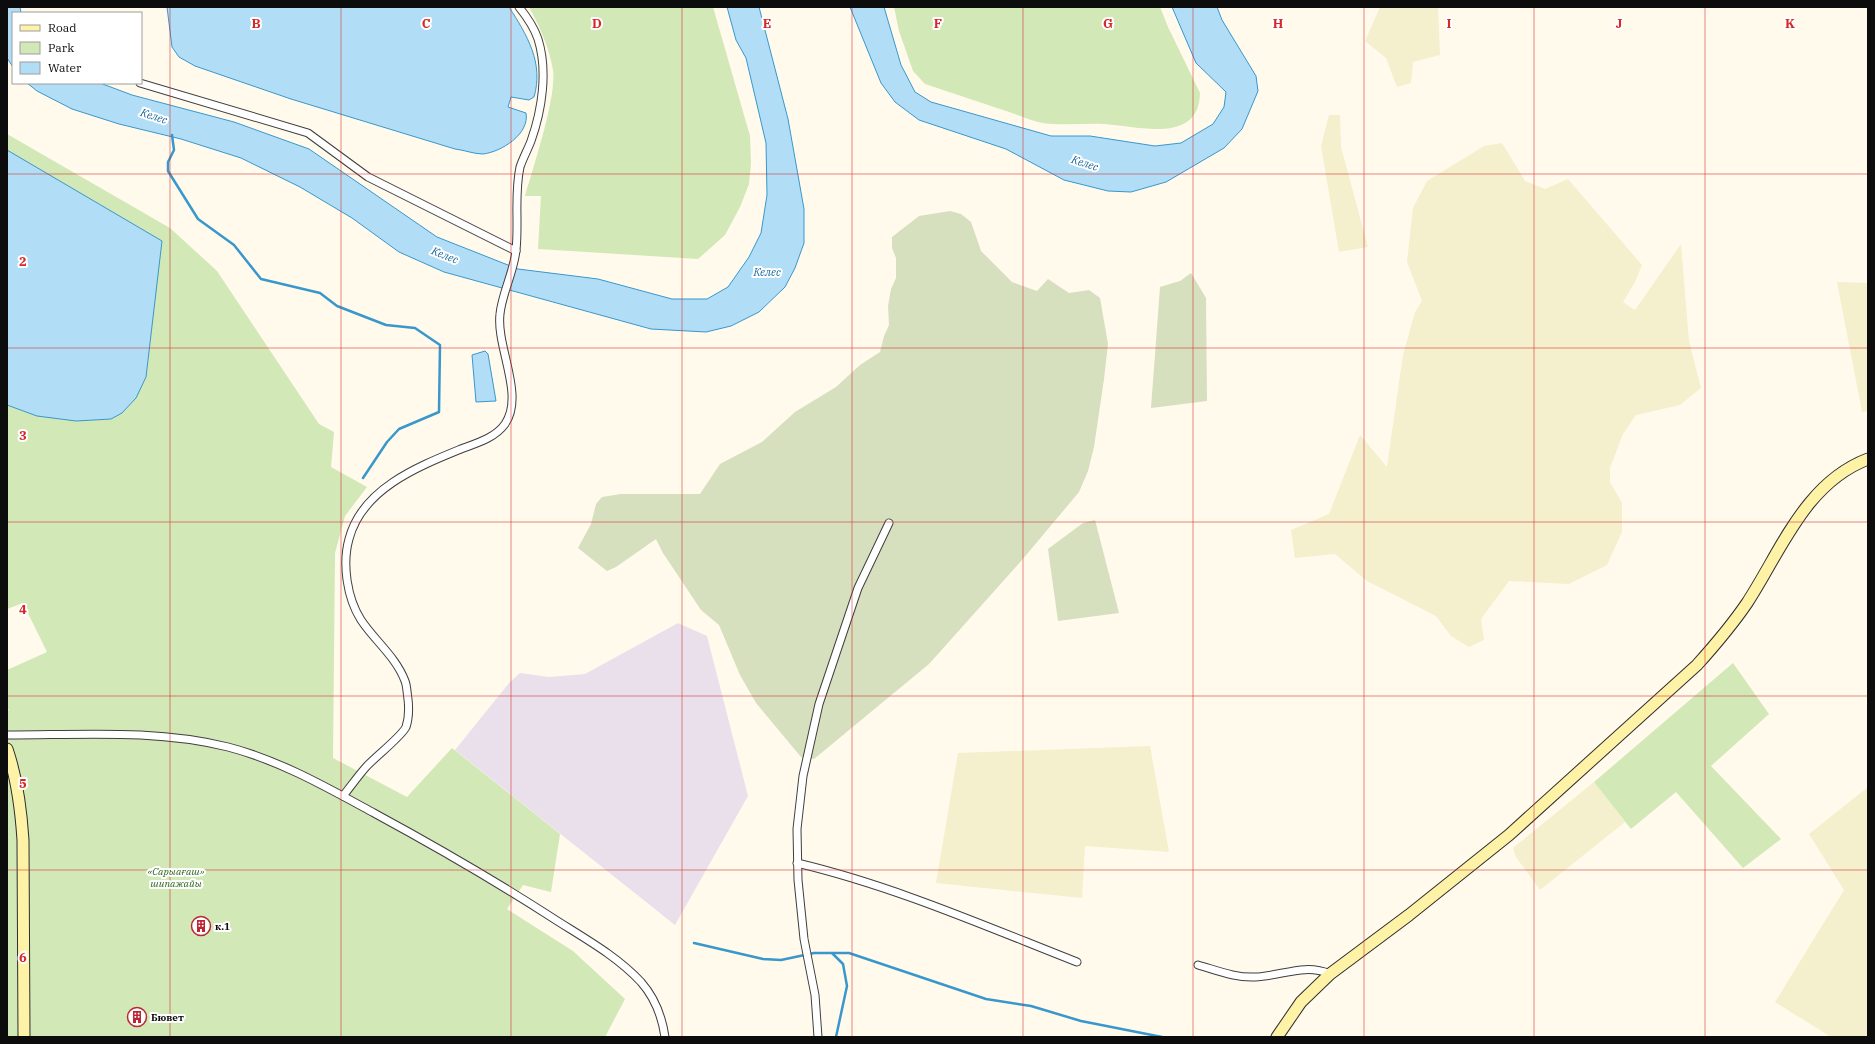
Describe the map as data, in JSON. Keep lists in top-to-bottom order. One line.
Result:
{"water":["Келес"],"parks":["«Сарыағаш» шипажайы"],"places":{"building":["к.1","Бювет"]},"legend":["Road","Park","Water"],"grid":{"columns":["B","C","D","E","F","G","H","I","J","K"],"rows":["2","3","4","5","6"]}}
